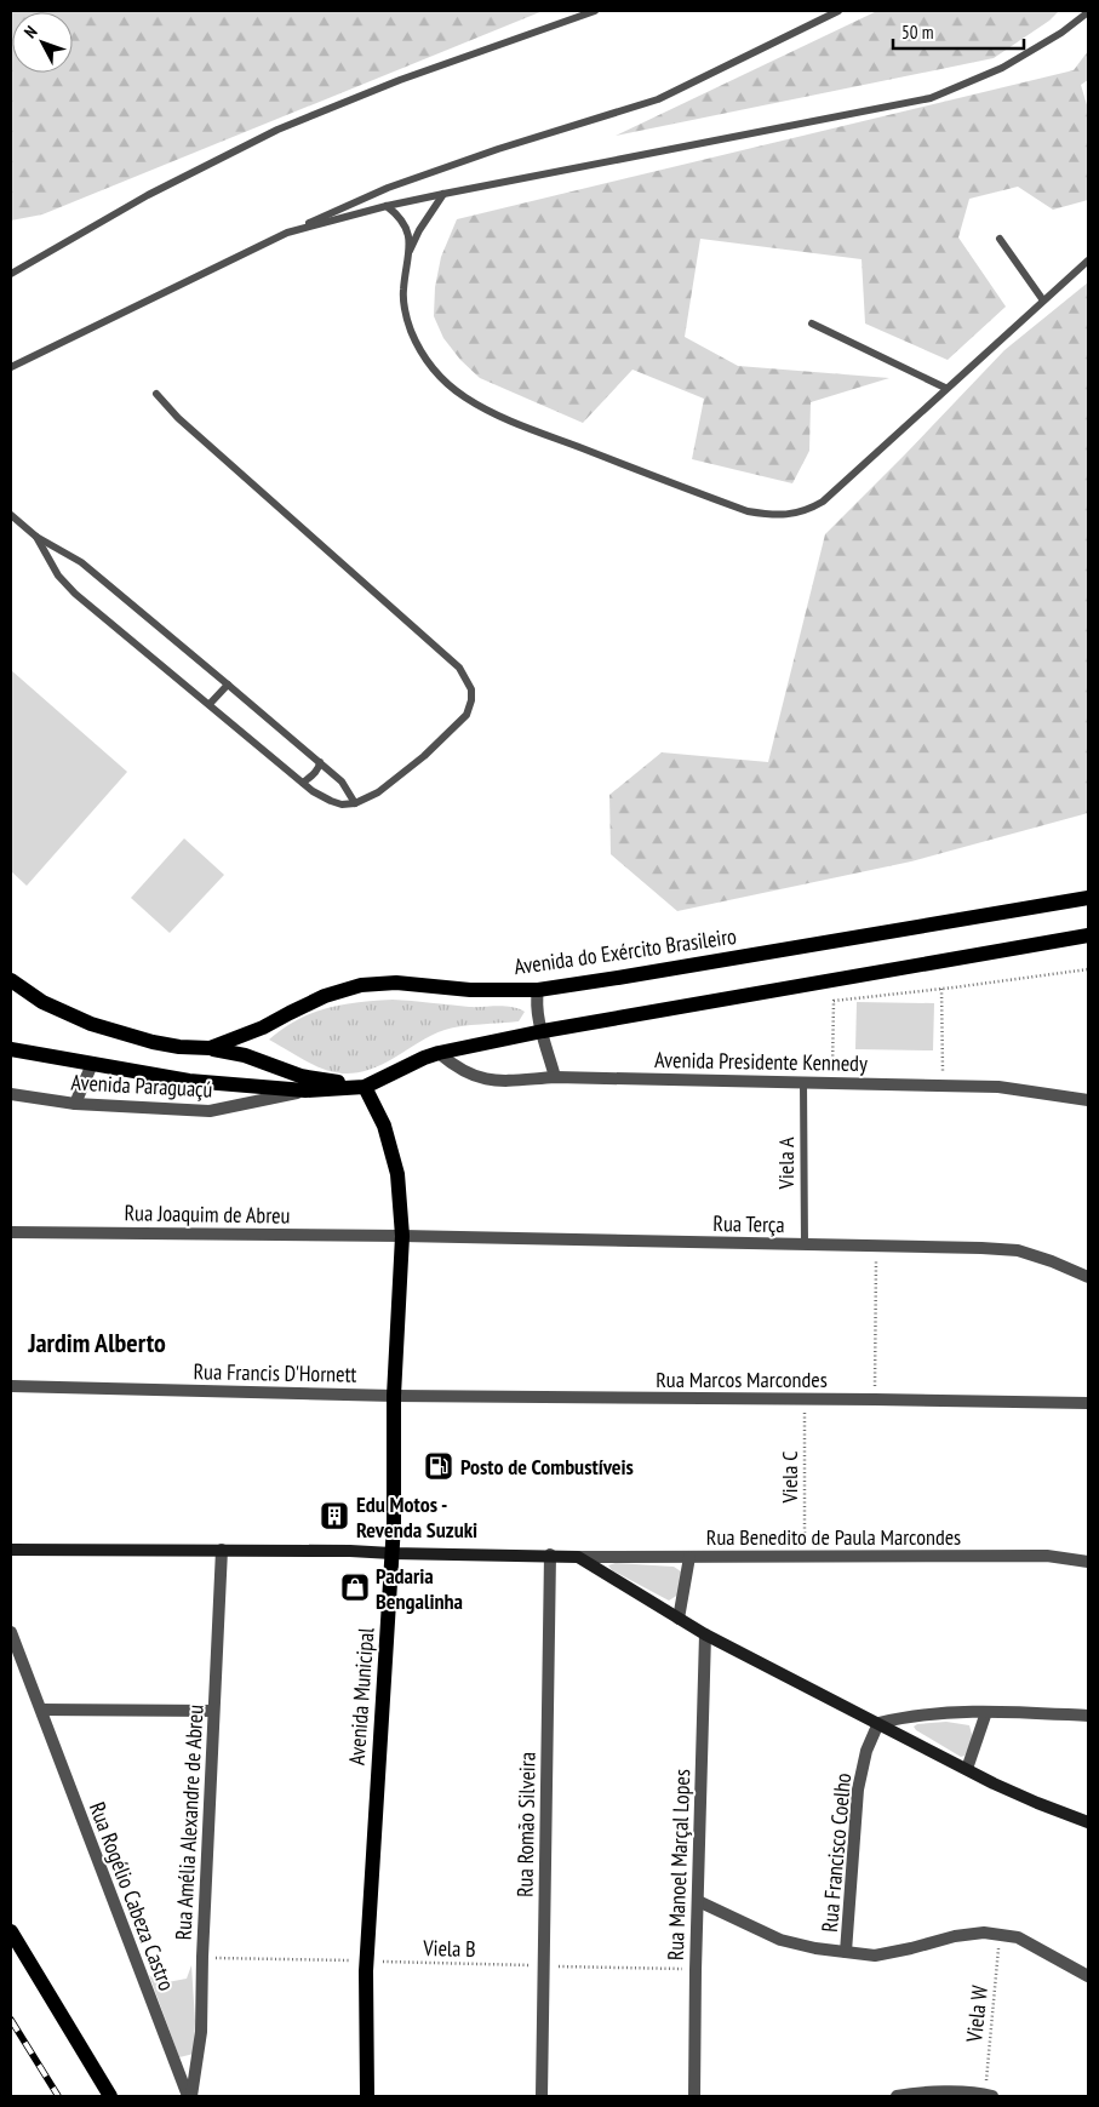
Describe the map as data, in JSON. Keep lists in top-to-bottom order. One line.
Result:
{"streets":{"main road":["Avenida do Exército Brasileiro","Avenida Municipal"],"street":["Avenida Presidente Kennedy","Avenida Paraguaçú","Rua Joaquim de Abreu","Rua Terça","Rua Francis D'Hornett","Rua Marcos Marcondes","Rua Benedito de Paula Marcondes","Rua Amélia Alexandre de Abreu","Rua Romão Silveira","Rua Francisco Coelho","Rua Manoel Marçal Lopes","Rua Rogélio Cabeza Castro"],"lane":["Viela A"],"path":["Viela C","Viela B","Viela W"]},"crossings":[["Avenida Presidente Kennedy","Viela A"],["Viela A","Rua Terça"],["Rua Joaquim de Abreu","Rua Terça"],["Rua Joaquim de Abreu","Avenida Municipal"],["Rua Terça","Avenida Municipal"],["Rua Francis D'Hornett","Rua Marcos Marcondes"],["Rua Francis D'Hornett","Avenida Municipal"],["Rua Marcos Marcondes","Viela C"],["Rua Marcos Marcondes","Avenida Municipal"],["Viela C","Rua Benedito de Paula Marcondes"],["Avenida Municipal","Viela B"],["Rua Amélia Alexandre de Abreu","Rua Rogélio Cabeza Castro"],["Rua Amélia Alexandre de Abreu","Viela B"],["Rua Romão Silveira","Viela B"],["Rua Manoel Marçal Lopes","Viela B"]],"districts":["Jardim Alberto"],"places":{"fuel station":["Posto de Combustíveis"],"building":["Edu Motos - Revenda Suzuki"],"shop":["Padaria Bengalinha"]},"scale_bar":"50 m","north":"top left"}
